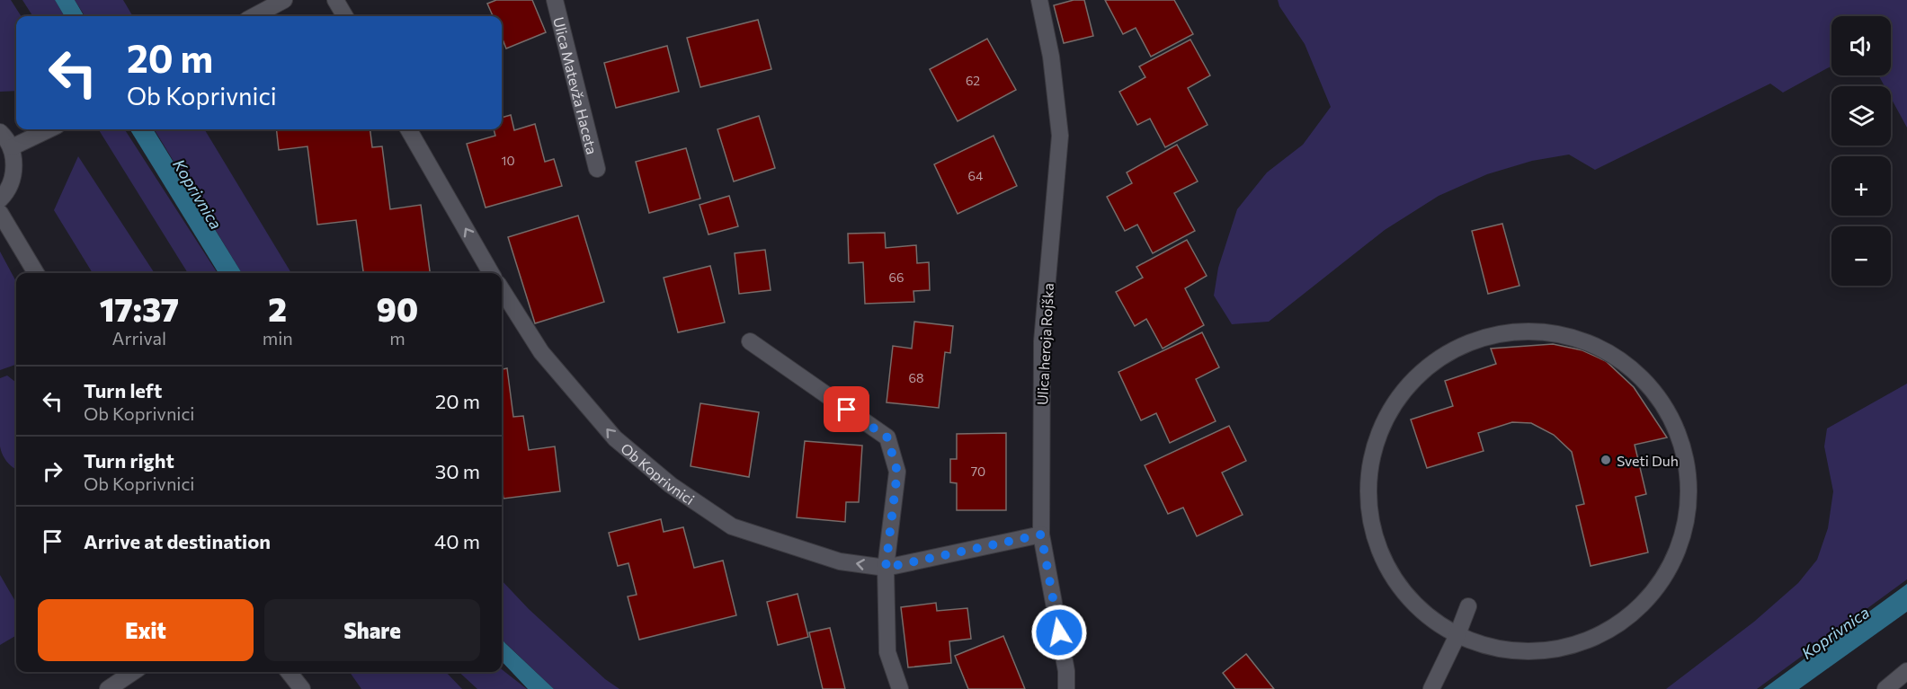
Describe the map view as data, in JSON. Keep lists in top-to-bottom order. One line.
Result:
{"streets":{"street":["Ulica Matevža Haceta","Ulica heroja Rojška","Ob Koprivnici"]},"crossings":[["Ulica heroja Rojška","Ob Koprivnici"]],"one_way":["Ob Koprivnici"],"water":["Koprivnica"],"places":["Sveti Duh"],"house_numbers":["62","10","64","66","68","70"],"page":{"map_buttons":["+","−"],"turn":["20 m","Ob Koprivnici"],"eta":["17:37","Arrival","2","min","90","m"],"list":[{"name":"Turn left","note":"Ob Koprivnici","value":"20 m"},{"name":"Turn right","note":"Ob Koprivnici","value":"30 m"},{"name":"Arrive at destination","value":"40 m"}],"buttons":["Exit","Share"]}}
